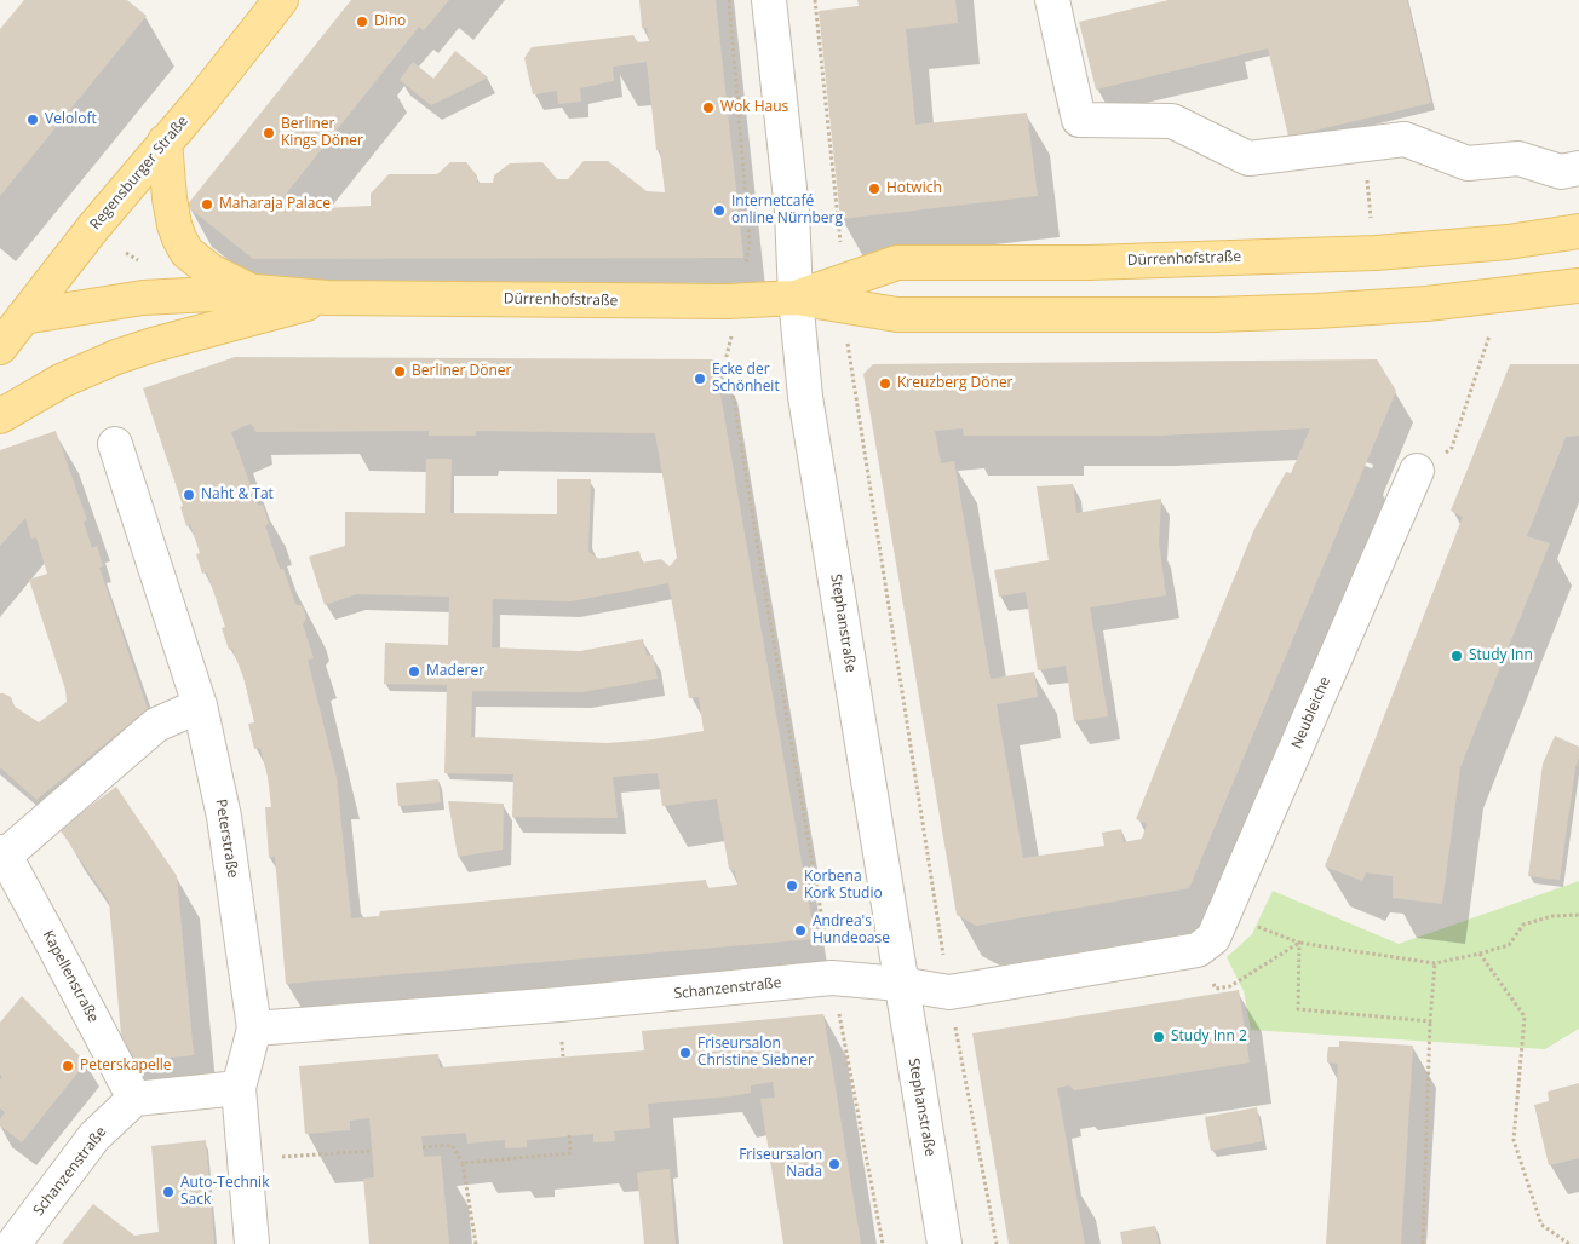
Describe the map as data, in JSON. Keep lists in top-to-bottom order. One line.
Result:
{"streets":{"main road":["Regensburger Straße","Dürrenhofstraße"],"street":["Stephanstraße","Neubleiche","Peterstraße","Kapellenstraße","Schanzenstraße"]},"crossings":[["Regensburger Straße","Dürrenhofstraße"],["Dürrenhofstraße","Stephanstraße"],["Stephanstraße","Schanzenstraße"],["Neubleiche","Schanzenstraße"],["Peterstraße","Kapellenstraße"],["Peterstraße","Schanzenstraße"],["Kapellenstraße","Schanzenstraße"]],"places":["Dino","Wok Haus","Veloloft","Berliner Kings Döner","Hotwich","Maharaja Palace","Internetcafé online Nürnberg","Berliner Döner","Ecke der Schönheit","Kreuzberg Döner","Naht & Tat","Study Inn","Maderer","Korbena Kork Studio","Andrea's Hundeoase","Study Inn 2","Friseursalon Christine Siebner","Peterskapelle","Friseursalon Nada","Auto-Technik Sack"]}
